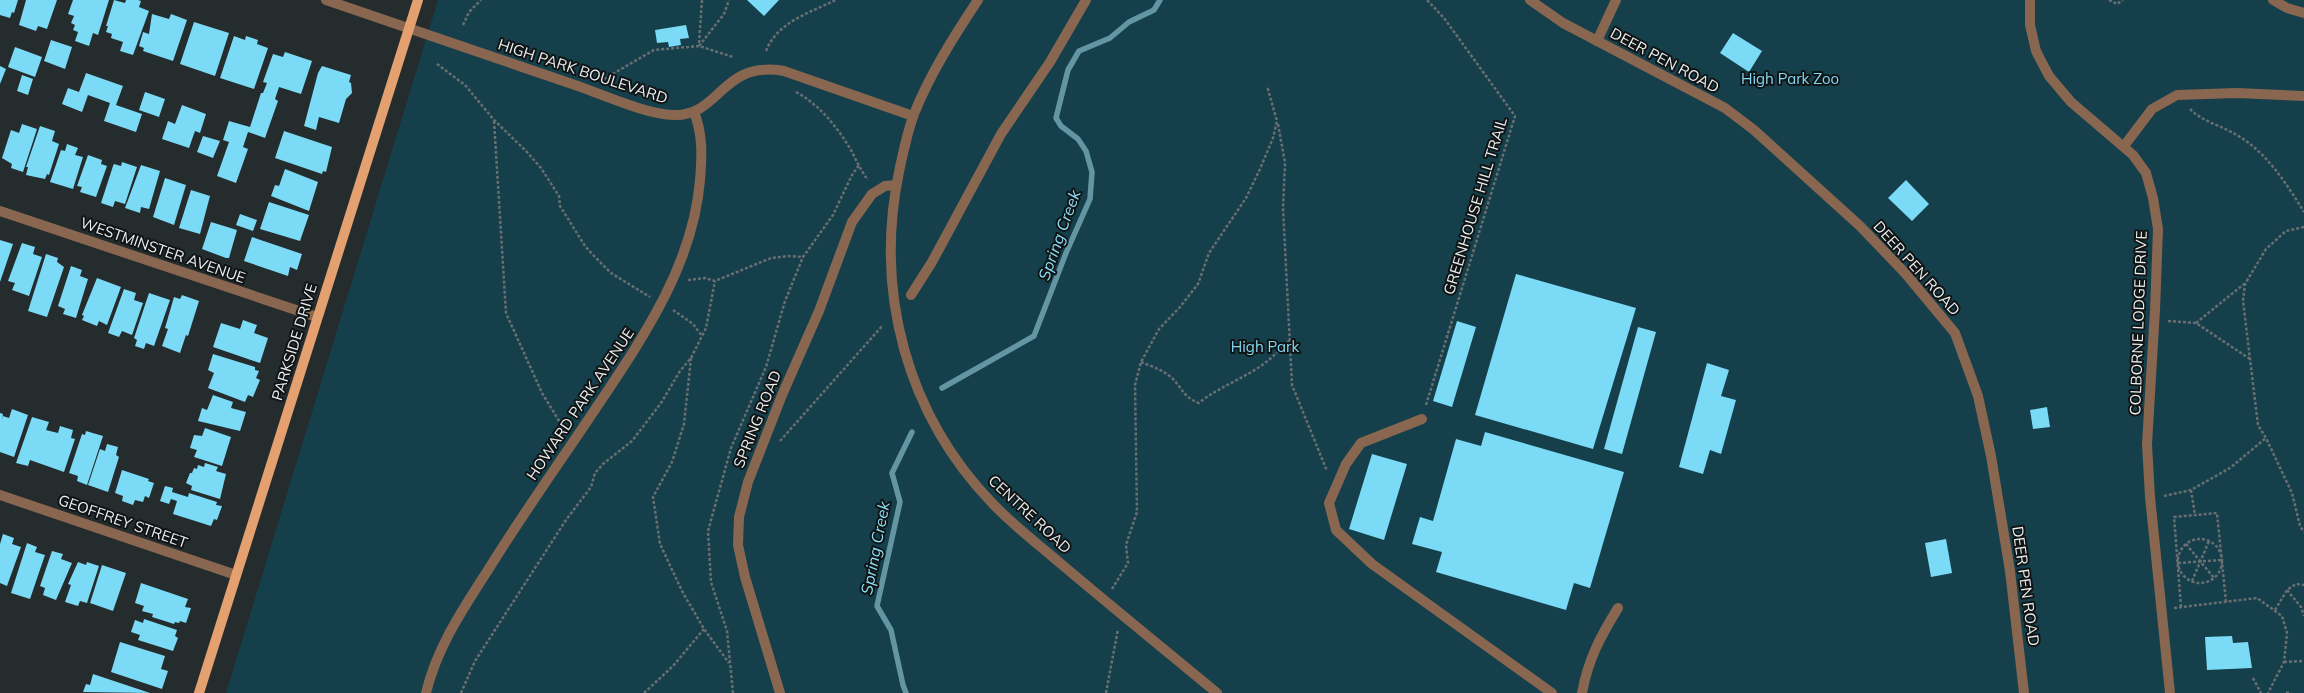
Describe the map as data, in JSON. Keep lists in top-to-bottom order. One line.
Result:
{"streets":{"main road":["PARKSIDE DRIVE"],"street":["DEER PEN ROAD","HIGH PARK BOULEVARD","WESTMINSTER AVENUE","COLBORNE LODGE DRIVE","HOWARD PARK AVENUE","SPRING ROAD","CENTRE ROAD","GEOFFREY STREET"],"path":["GREENHOUSE HILL TRAIL"]},"crossings":[["HIGH PARK BOULEVARD","PARKSIDE DRIVE"],["HIGH PARK BOULEVARD","HOWARD PARK AVENUE"],["HIGH PARK BOULEVARD","CENTRE ROAD"],["WESTMINSTER AVENUE","PARKSIDE DRIVE"],["PARKSIDE DRIVE","GEOFFREY STREET"],["SPRING ROAD","CENTRE ROAD"]],"water":["Spring Creek"],"parks":["High Park Zoo","High Park"]}
